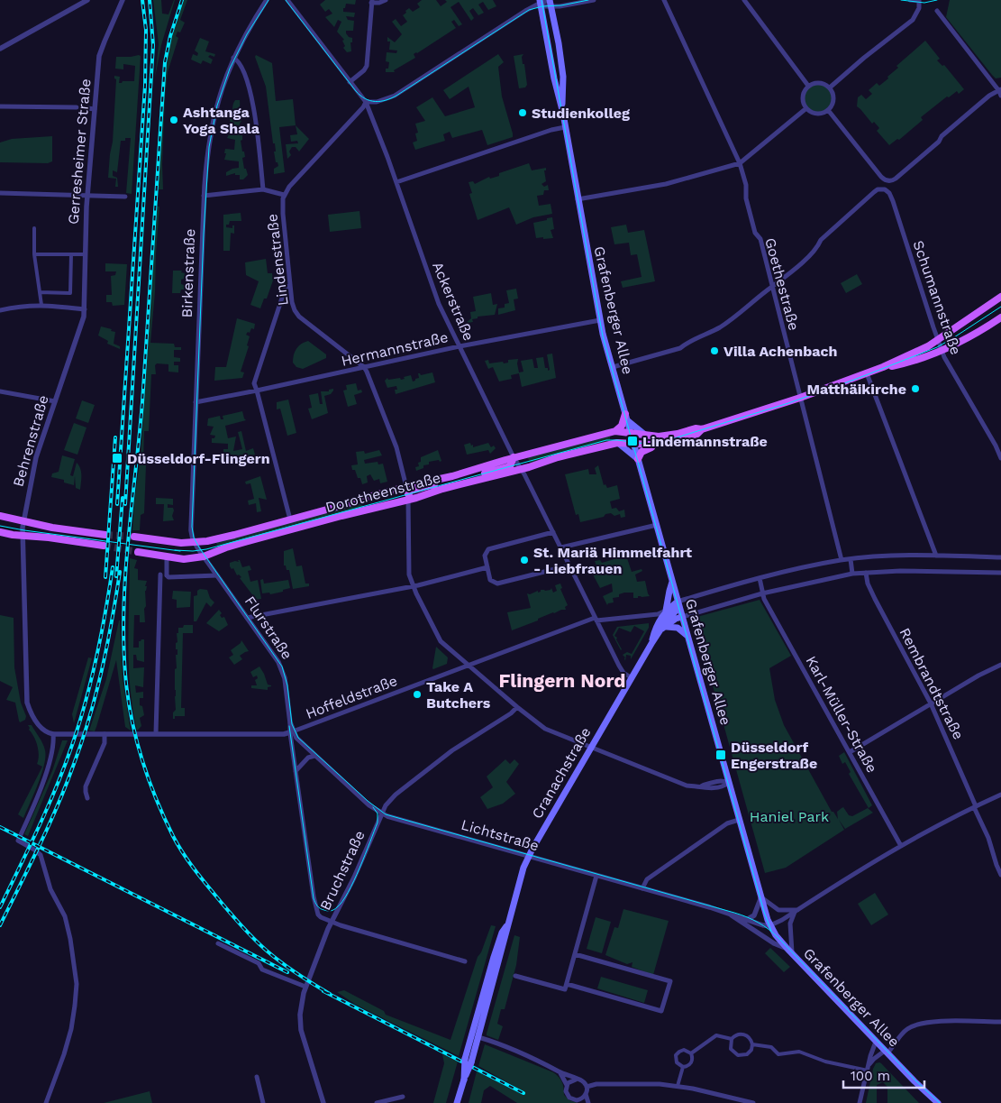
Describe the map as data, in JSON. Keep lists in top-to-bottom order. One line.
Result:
{"streets":{"main road":["Grafenberger Allee","Dorotheenstraße","Cranachstraße"],"street":["Gerresheimer Straße","Lindenstraße","Birkenstraße","Goethestraße","Schumannstraße","Ackerstraße","Hermannstraße","Behrenstraße","Flurstraße","Rembrandtstraße","Hoffeldstraße","Karl-Müller-Straße","Lichtstraße","Bruchstraße"]},"crossings":[["Gerresheimer Straße","Behrenstraße"],["Lindenstraße","Ackerstraße"],["Lindenstraße","Grafenberger Allee"],["Lindenstraße","Hermannstraße"],["Lindenstraße","Dorotheenstraße"],["Lindenstraße","Hoffeldstraße"],["Lindenstraße","Cranachstraße"],["Lindenstraße","Bruchstraße"],["Birkenstraße","Hermannstraße"],["Birkenstraße","Dorotheenstraße"],["Birkenstraße","Flurstraße"],["Goethestraße","Schumannstraße"],["Ackerstraße","Hermannstraße"],["Ackerstraße","Dorotheenstraße"],["Ackerstraße","Hoffeldstraße"],["Ackerstraße","Cranachstraße"],["Grafenberger Allee","Hermannstraße"],["Grafenberger Allee","Dorotheenstraße"],["Grafenberger Allee","Cranachstraße"],["Grafenberger Allee","Lichtstraße"],["Behrenstraße","Hoffeldstraße"],["Dorotheenstraße","Flurstraße"],["Flurstraße","Hoffeldstraße"],["Flurstraße","Lichtstraße"],["Flurstraße","Bruchstraße"],["Hoffeldstraße","Cranachstraße"],["Hoffeldstraße","Lichtstraße"],["Cranachstraße","Lichtstraße"],["Lichtstraße","Bruchstraße"]],"districts":["Flingern Nord"],"parks":["Haniel Park"],"places":{"other":["Studienkolleg","Ashtanga Yoga Shala","Villa Achenbach","Matthäikirche","St. Mariä Himmelfahrt - Liebfrauen","Take A Butchers"],"transit":["Lindemannstraße","Düsseldorf-Flingern","Düsseldorf Engerstraße"]},"scale_bar":"100 m"}
